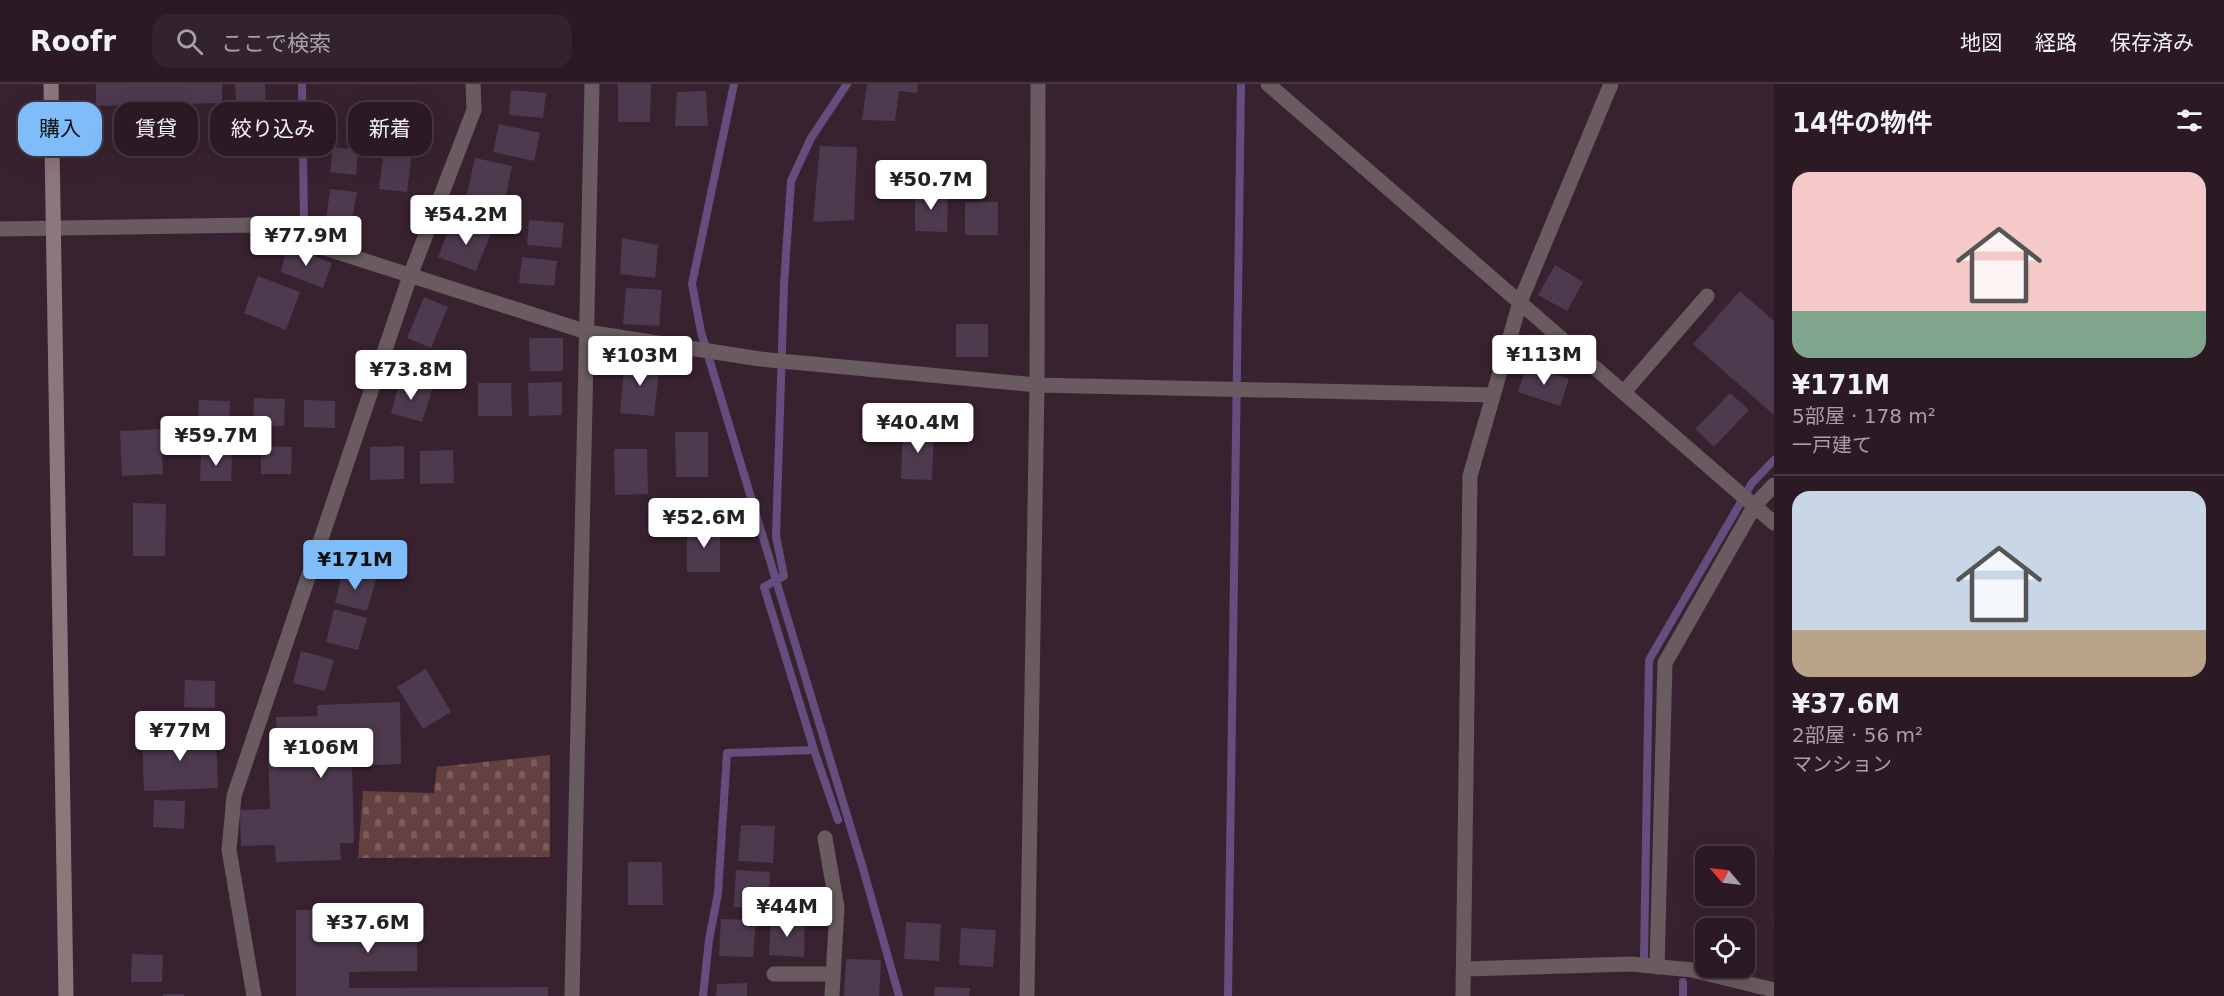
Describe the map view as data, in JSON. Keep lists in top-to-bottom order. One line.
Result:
{"north":"top left","page":{"header":"Roofr","search":"ここで検索","nav":["地図","経路","保存済み"],"heading":"14件の物件","chip":["購入","賃貸","絞り込み","新着"],"list":[{"name":"¥171M","note":"5部屋 · 178 m² · 一戸建て"},{"name":"¥37.6M","note":"2部屋 · 56 m² · マンション"}],"price":["¥50.7M","¥54.2M","¥77.9M","¥113M","¥103M","¥73.8M","¥40.4M","¥59.7M","¥52.6M","¥171M","¥77M","¥106M","¥44M","¥37.6M"]}}
